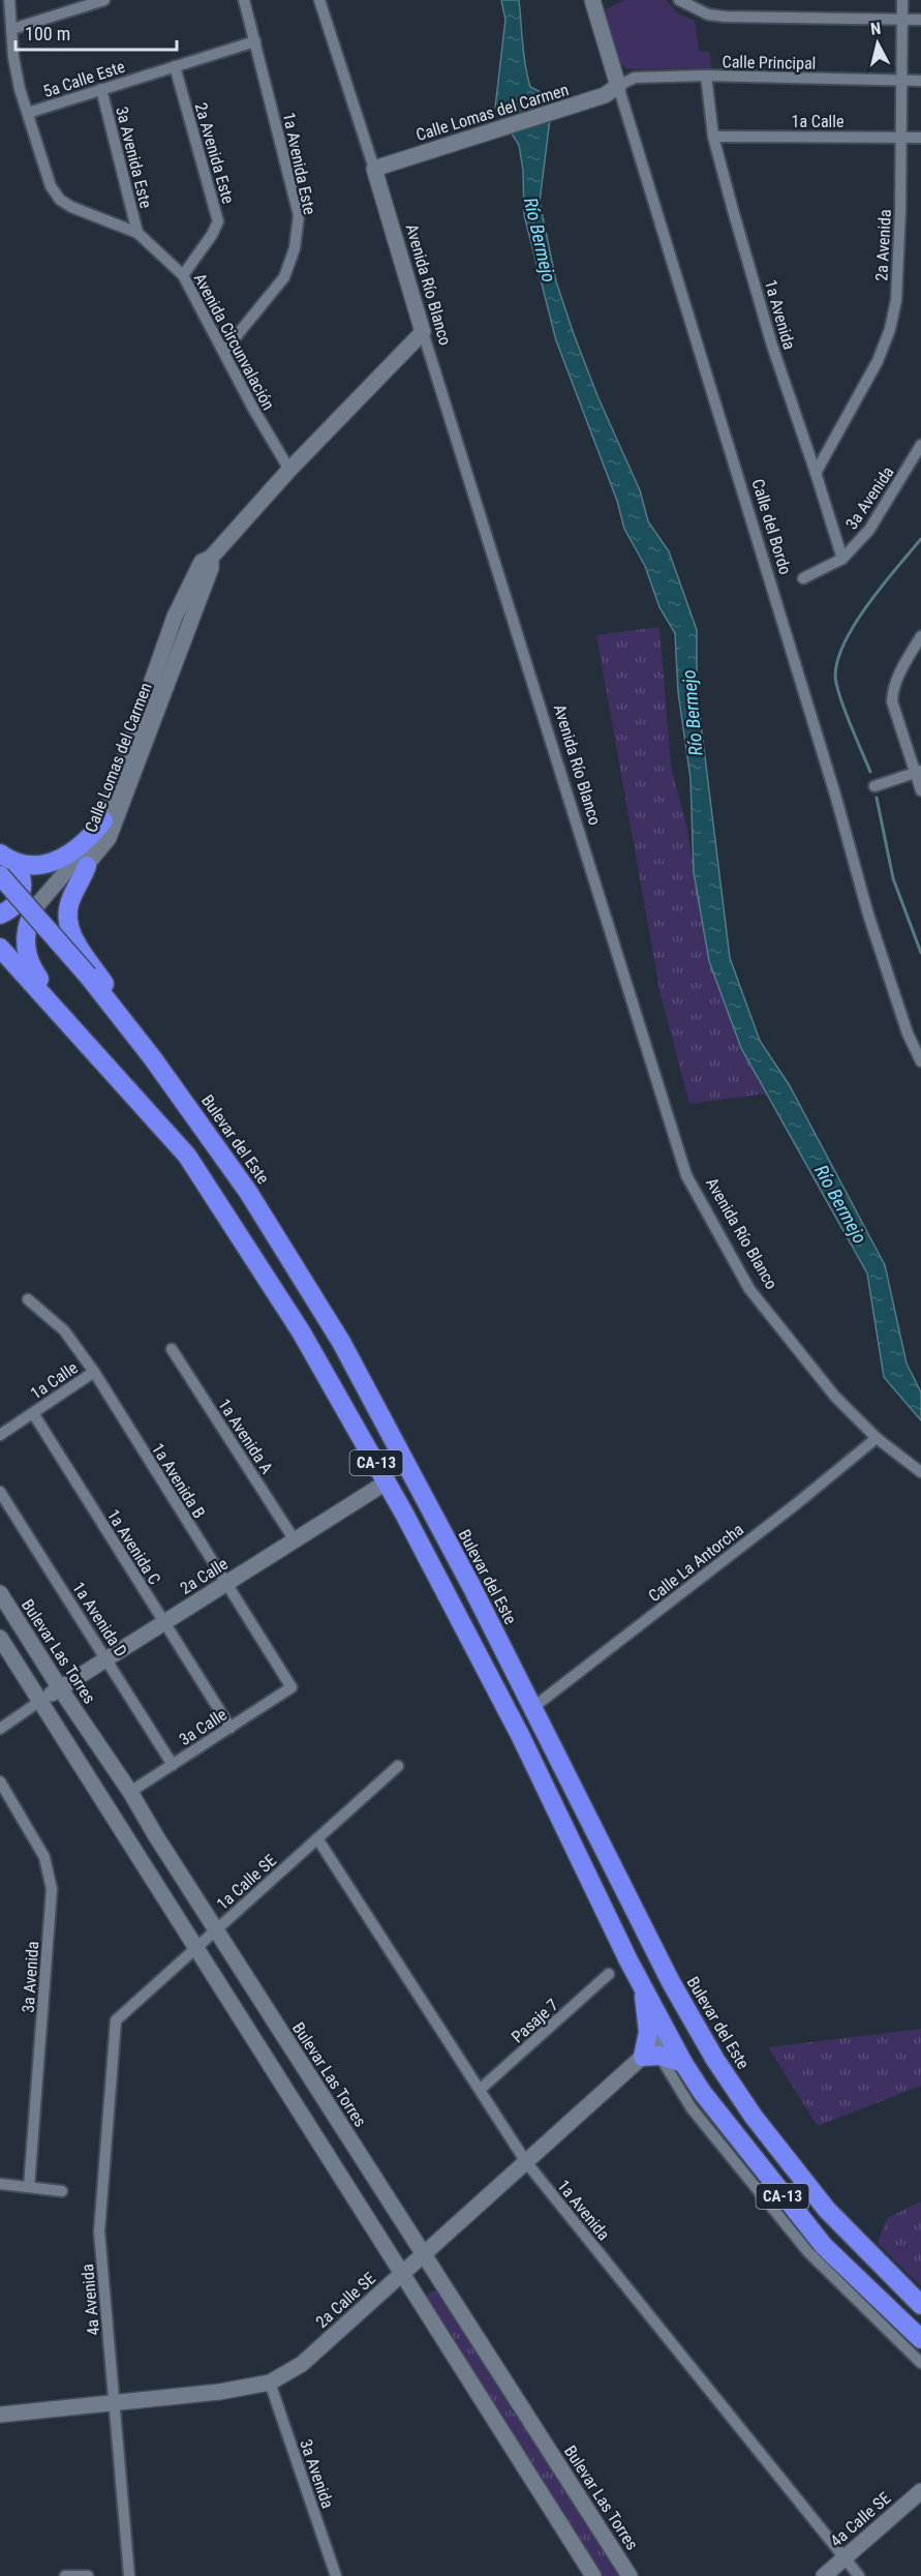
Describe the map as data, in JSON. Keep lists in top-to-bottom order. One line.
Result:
{"streets":{"highway":["Bulevar del Este","CA-13"],"street":["Calle Principal","5a Calle Este","Calle Lomas del Carmen","1a Calle","2a Avenida Este","3a Avenida Este","1a Avenida Este","2a Avenida","Avenida Río Blanco","1a Avenida","Avenida Circunvalación","3a Avenida","Calle del Bordo","1a Avenida A","1a Avenida B","1a Avenida C","Calle La Antorcha","2a Calle","1a Avenida D","Bulevar Las Torres","3a Calle","1a Calle SE","Pasaje 7","4a Avenida","2a Calle SE","4a Calle SE"]},"crossings":[["Calle Principal","Calle Lomas del Carmen"],["Calle Principal","2a Avenida"],["Calle Principal","1a Avenida"],["Calle Principal","Calle del Bordo"],["5a Calle Este","2a Avenida Este"],["5a Calle Este","3a Avenida Este"],["5a Calle Este","1a Avenida Este"],["5a Calle Este","Avenida Circunvalación"],["Calle Lomas del Carmen","Avenida Río Blanco"],["Calle Lomas del Carmen","Avenida Circunvalación"],["Calle Lomas del Carmen","Calle del Bordo"],["1a Calle","2a Avenida"],["1a Calle","1a Avenida"],["1a Calle","1a Avenida B"],["1a Calle","1a Avenida C"],["2a Avenida Este","Avenida Circunvalación"],["3a Avenida Este","Avenida Circunvalación"],["1a Avenida Este","Avenida Circunvalación"],["2a Avenida","1a Avenida"],["Avenida Río Blanco","Calle La Antorcha"],["1a Avenida","3a Avenida"],["1a Avenida","1a Calle SE"],["1a Avenida","Pasaje 7"],["1a Avenida","2a Calle SE"],["1a Avenida","4a Calle SE"],["3a Avenida","2a Calle SE"],["Bulevar del Este","Calle La Antorcha"],["1a Avenida A","2a Calle"],["CA-13","2a Calle"],["CA-13","2a Calle SE"],["1a Avenida B","2a Calle"],["1a Avenida B","3a Calle"],["1a Avenida C","2a Calle"],["1a Avenida C","3a Calle"],["2a Calle","1a Avenida D"],["2a Calle","Bulevar Las Torres"],["1a Avenida D","3a Calle"],["Bulevar Las Torres","3a Calle"],["Bulevar Las Torres","1a Calle SE"],["Bulevar Las Torres","2a Calle SE"],["1a Calle SE","4a Avenida"],["4a Avenida","2a Calle SE"]],"water":["Río Bermejo"],"scale_bar":"100 m","north":"top"}
